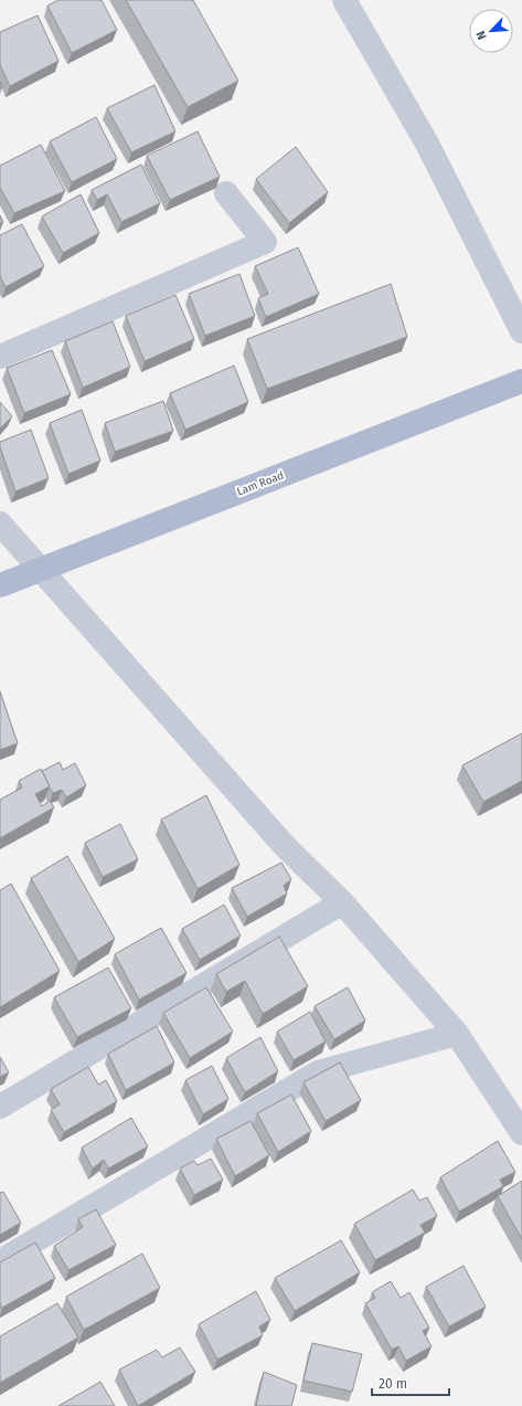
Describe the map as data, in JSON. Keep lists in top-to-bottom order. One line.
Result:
{"streets":{"main road":["Lam Road"]},"scale_bar":"20 m","north":"bottom left"}
